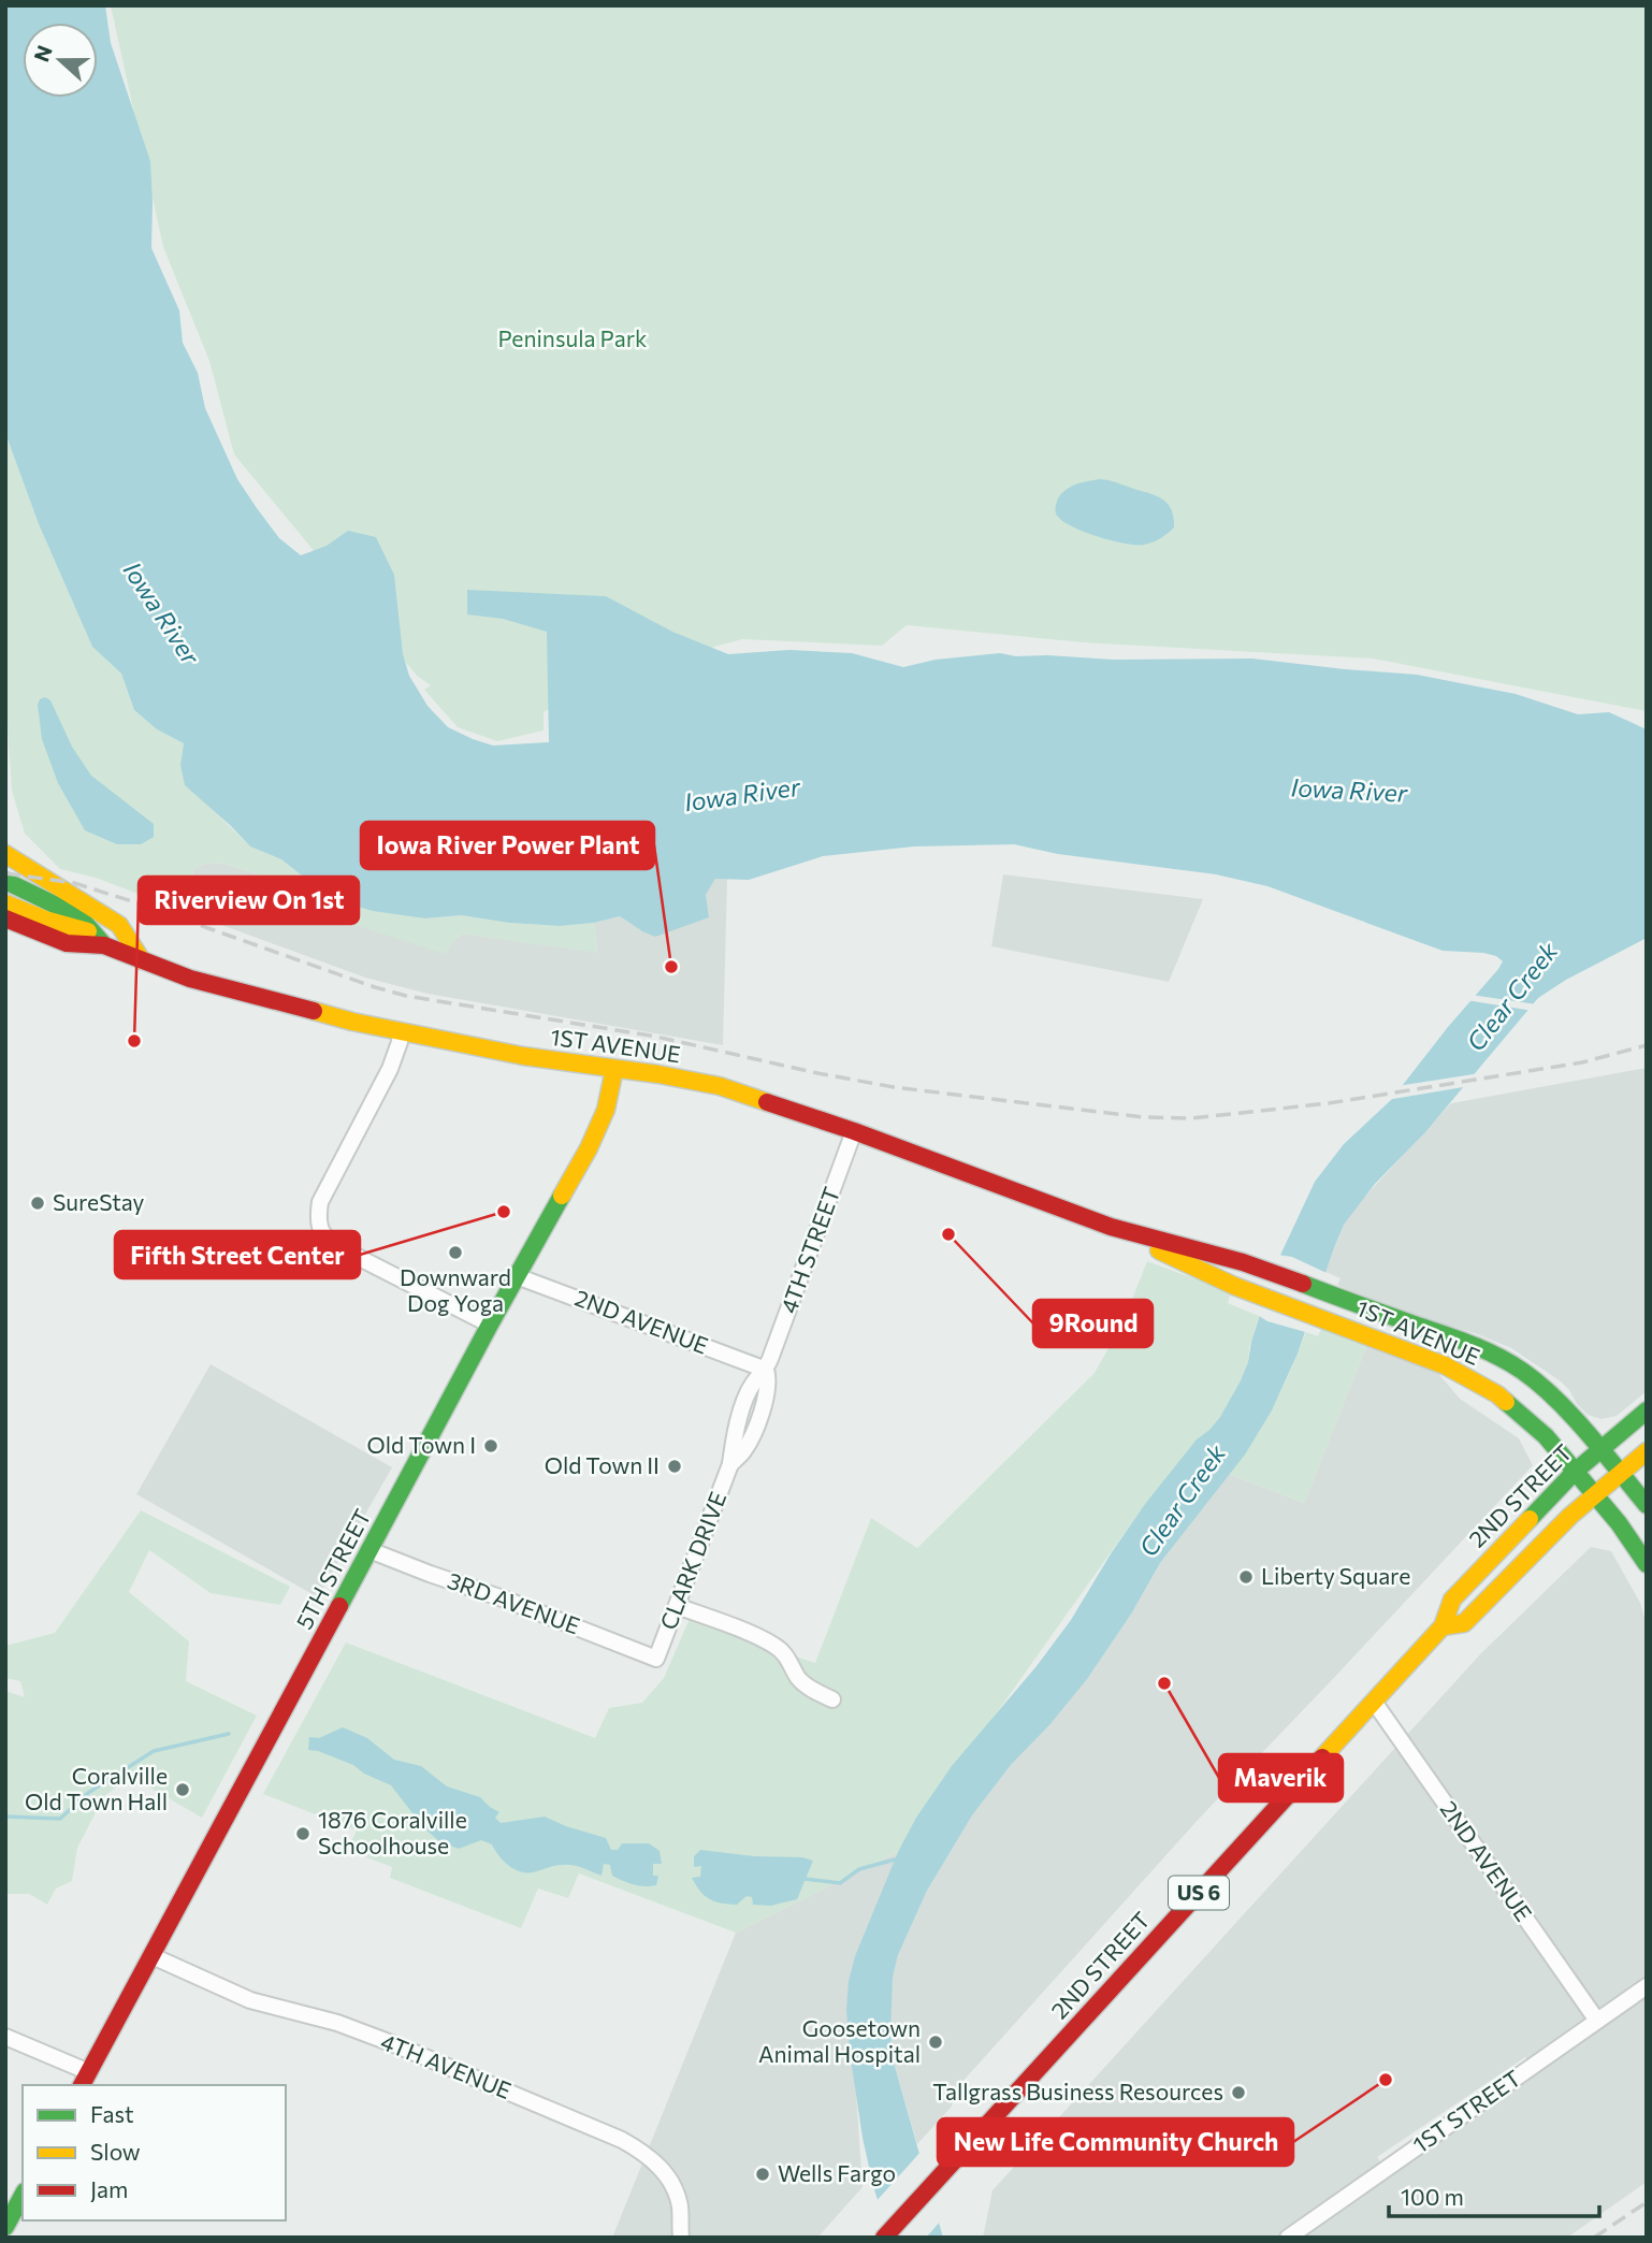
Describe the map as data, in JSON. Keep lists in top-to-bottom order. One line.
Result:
{"streets":{"main road":["1ST AVENUE","2ND STREET","5TH STREET","US 6"],"street":["4TH STREET","2ND AVENUE","CLARK DRIVE","3RD AVENUE","4TH AVENUE","1ST STREET"]},"crossings":[["1ST AVENUE","4TH STREET"],["1ST AVENUE","2ND STREET"],["1ST AVENUE","5TH STREET"],["4TH STREET","2ND AVENUE"],["4TH STREET","CLARK DRIVE"],["2ND AVENUE","2ND STREET"],["2ND AVENUE","CLARK DRIVE"],["2ND AVENUE","5TH STREET"],["2ND AVENUE","1ST STREET"],["CLARK DRIVE","3RD AVENUE"],["5TH STREET","3RD AVENUE"],["5TH STREET","4TH AVENUE"]],"water":["Iowa River","Clear Creek"],"parks":["Peninsula Park"],"places":["Iowa River Power Plant","Riverview On 1st","SureStay","Fifth Street Center","9Round","Downward Dog Yoga","Old Town I","Old Town II","Liberty Square","Maverik","Coralville Old Town Hall","1876 Coralville Schoolhouse","Goosetown Animal Hospital","New Life Community Church","Tallgrass Business Resources","Wells Fargo"],"legend":["Fast","Slow","Jam"],"scale_bar":"100 m","north":"left"}
